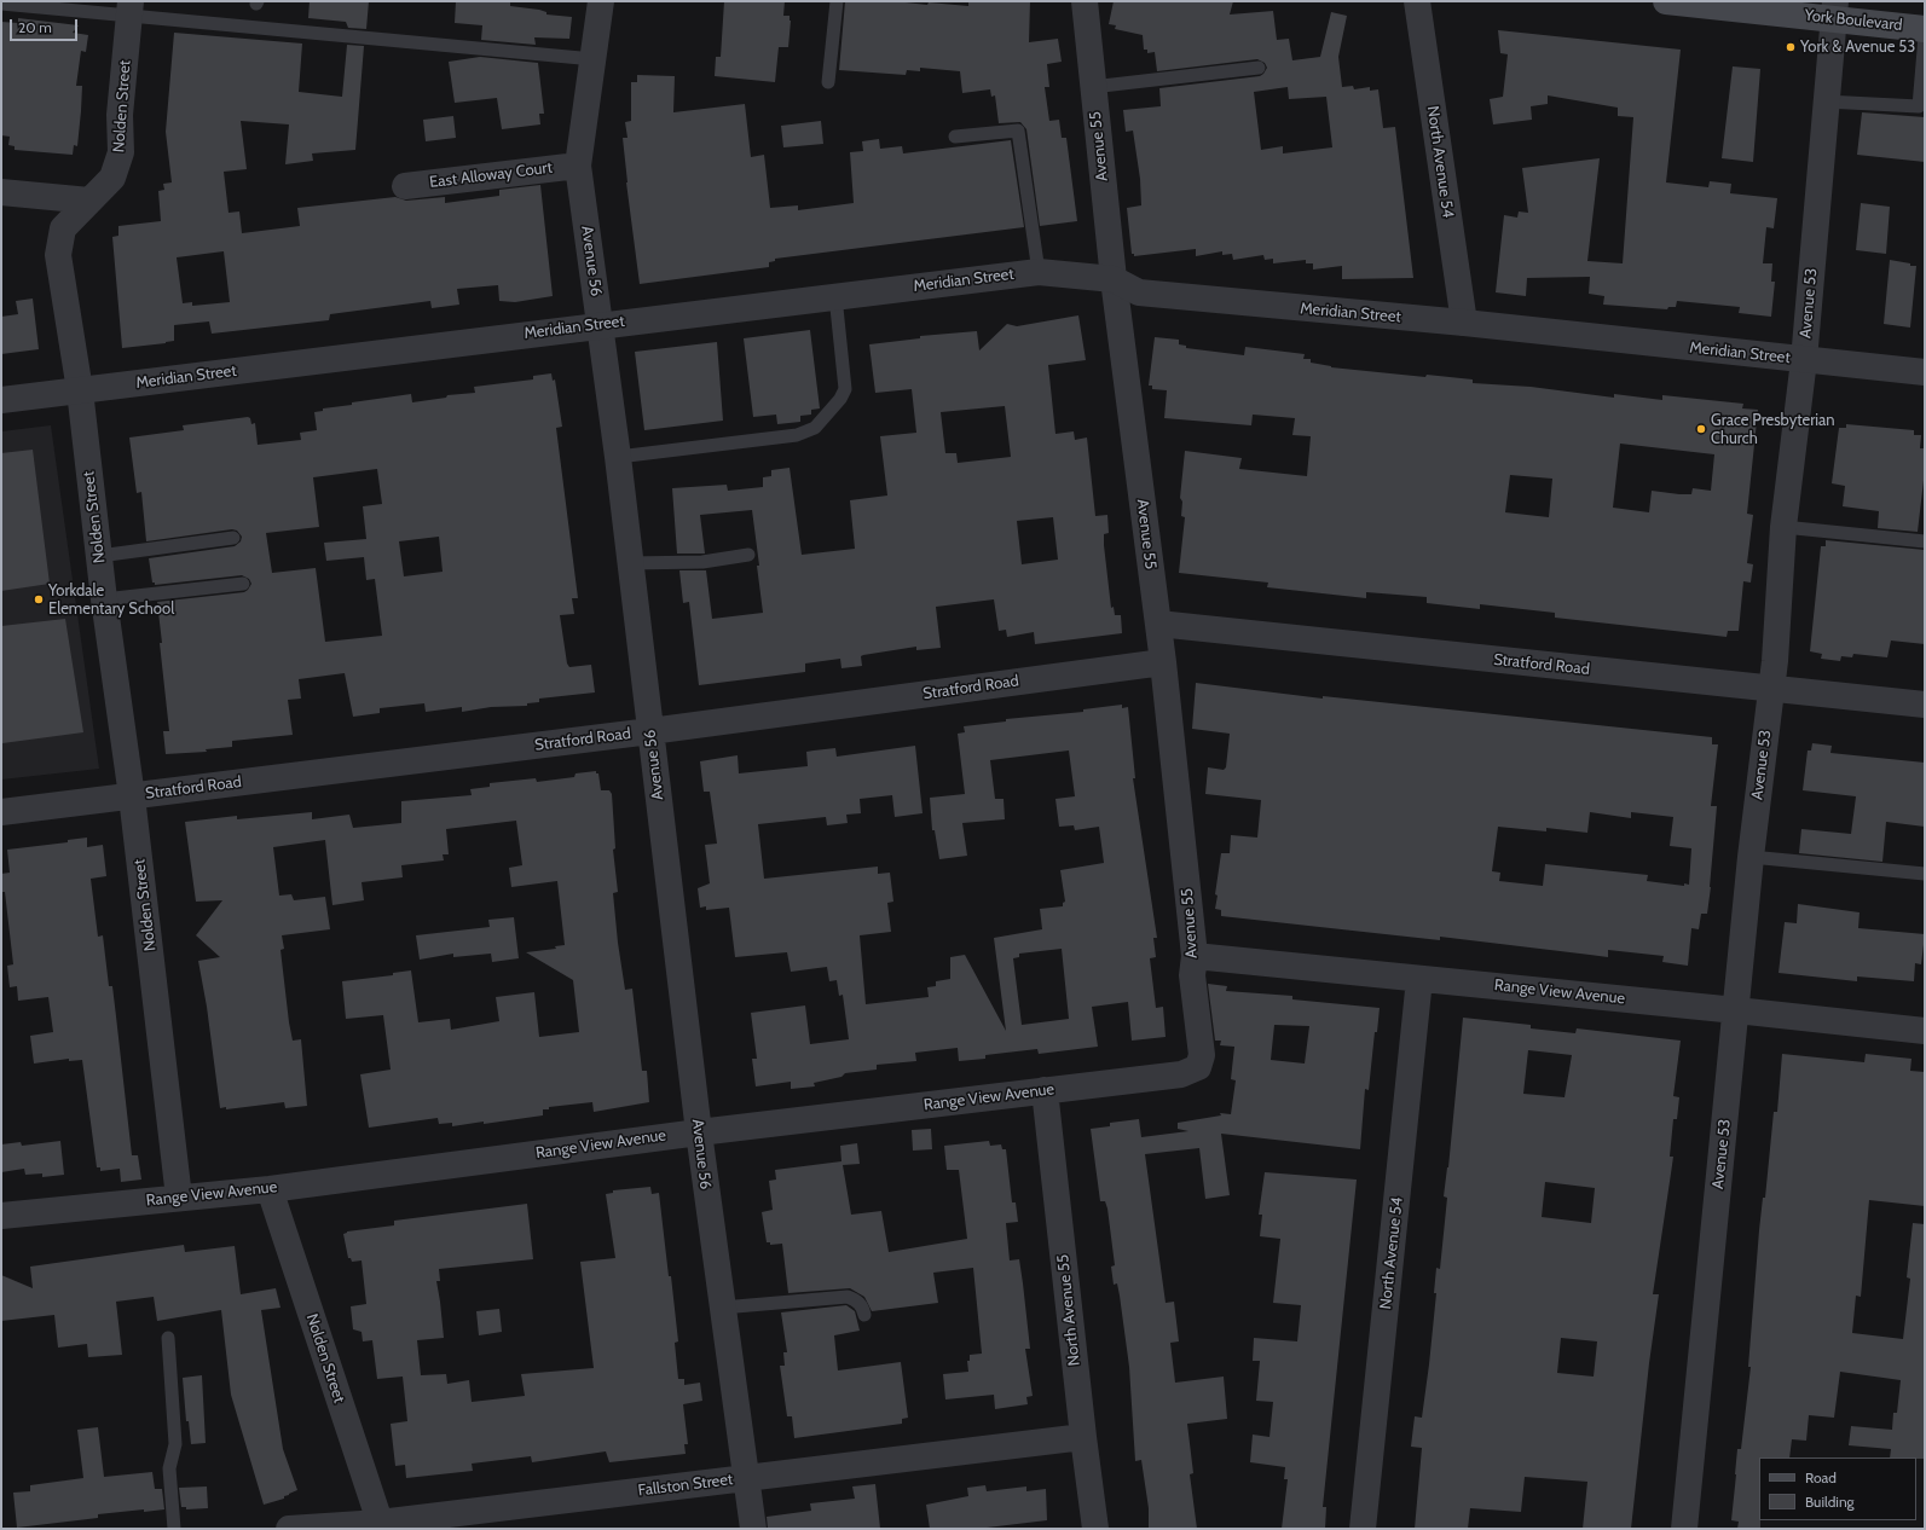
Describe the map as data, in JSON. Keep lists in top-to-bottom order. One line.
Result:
{"streets":{"main road":["York Boulevard"],"street":["Nolden Street","Avenue 55","North Avenue 54","East Alloway Court","Avenue 56","Meridian Street","Avenue 53","Stratford Road","Range View Avenue","North Avenue 55","Fallston Street"]},"crossings":[["York Boulevard","Avenue 53"],["Nolden Street","Meridian Street"],["Nolden Street","Stratford Road"],["Nolden Street","Range View Avenue"],["Nolden Street","Fallston Street"],["Avenue 55","Meridian Street"],["Avenue 55","Stratford Road"],["Avenue 55","Range View Avenue"],["North Avenue 54","Meridian Street"],["North Avenue 54","Range View Avenue"],["East Alloway Court","Avenue 56"],["Avenue 56","Meridian Street"],["Avenue 56","Stratford Road"],["Avenue 56","Range View Avenue"],["Avenue 56","Fallston Street"],["Meridian Street","Avenue 53"],["Avenue 53","Stratford Road"],["Avenue 53","Range View Avenue"],["Range View Avenue","North Avenue 55"],["North Avenue 55","Fallston Street"]],"places":["York & Avenue 53","Grace Presbyterian Church","Yorkdale Elementary School"],"legend":["Road","Building"],"scale_bar":"20 m"}
